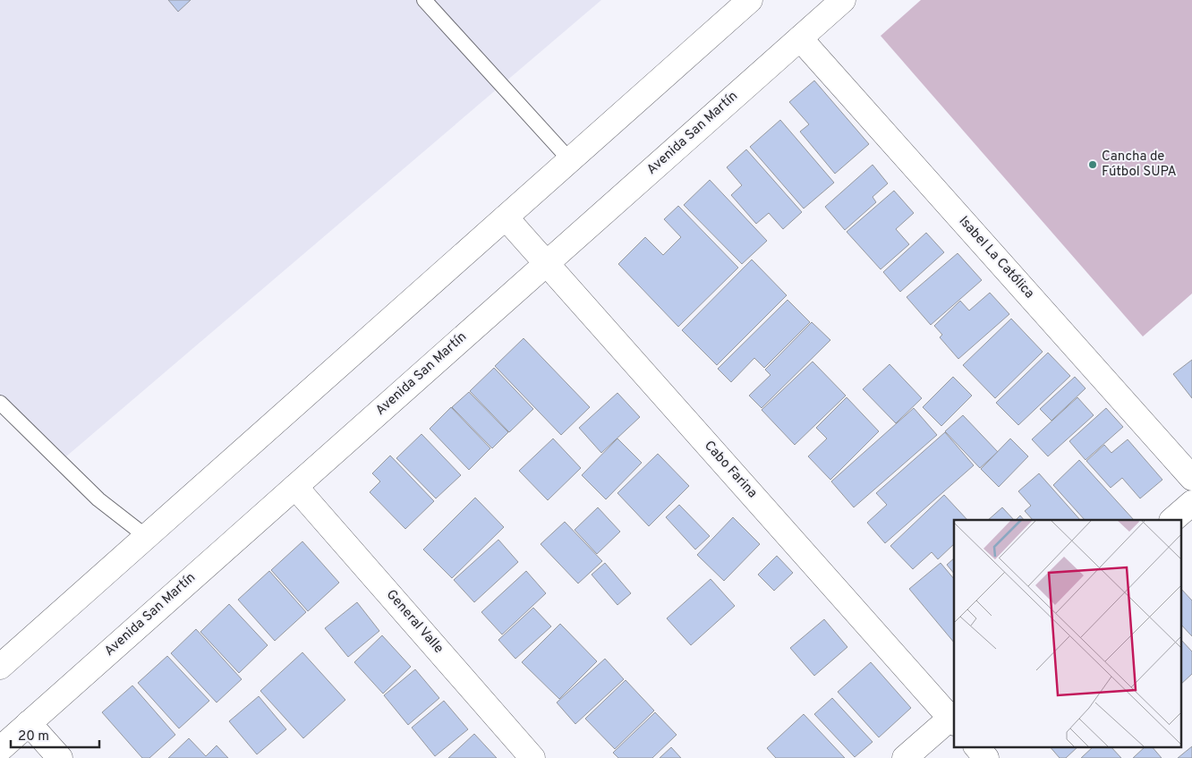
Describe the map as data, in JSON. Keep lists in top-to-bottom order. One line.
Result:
{"streets":{"street":["Avenida San Martín","Isabel La Católica","Cabo Farina","General Valle"]},"crossings":[["Avenida San Martín","Isabel La Católica"],["Avenida San Martín","Cabo Farina"],["Avenida San Martín","General Valle"]],"places":["Cancha de Fútbol SUPA"],"scale_bar":"20 m"}
